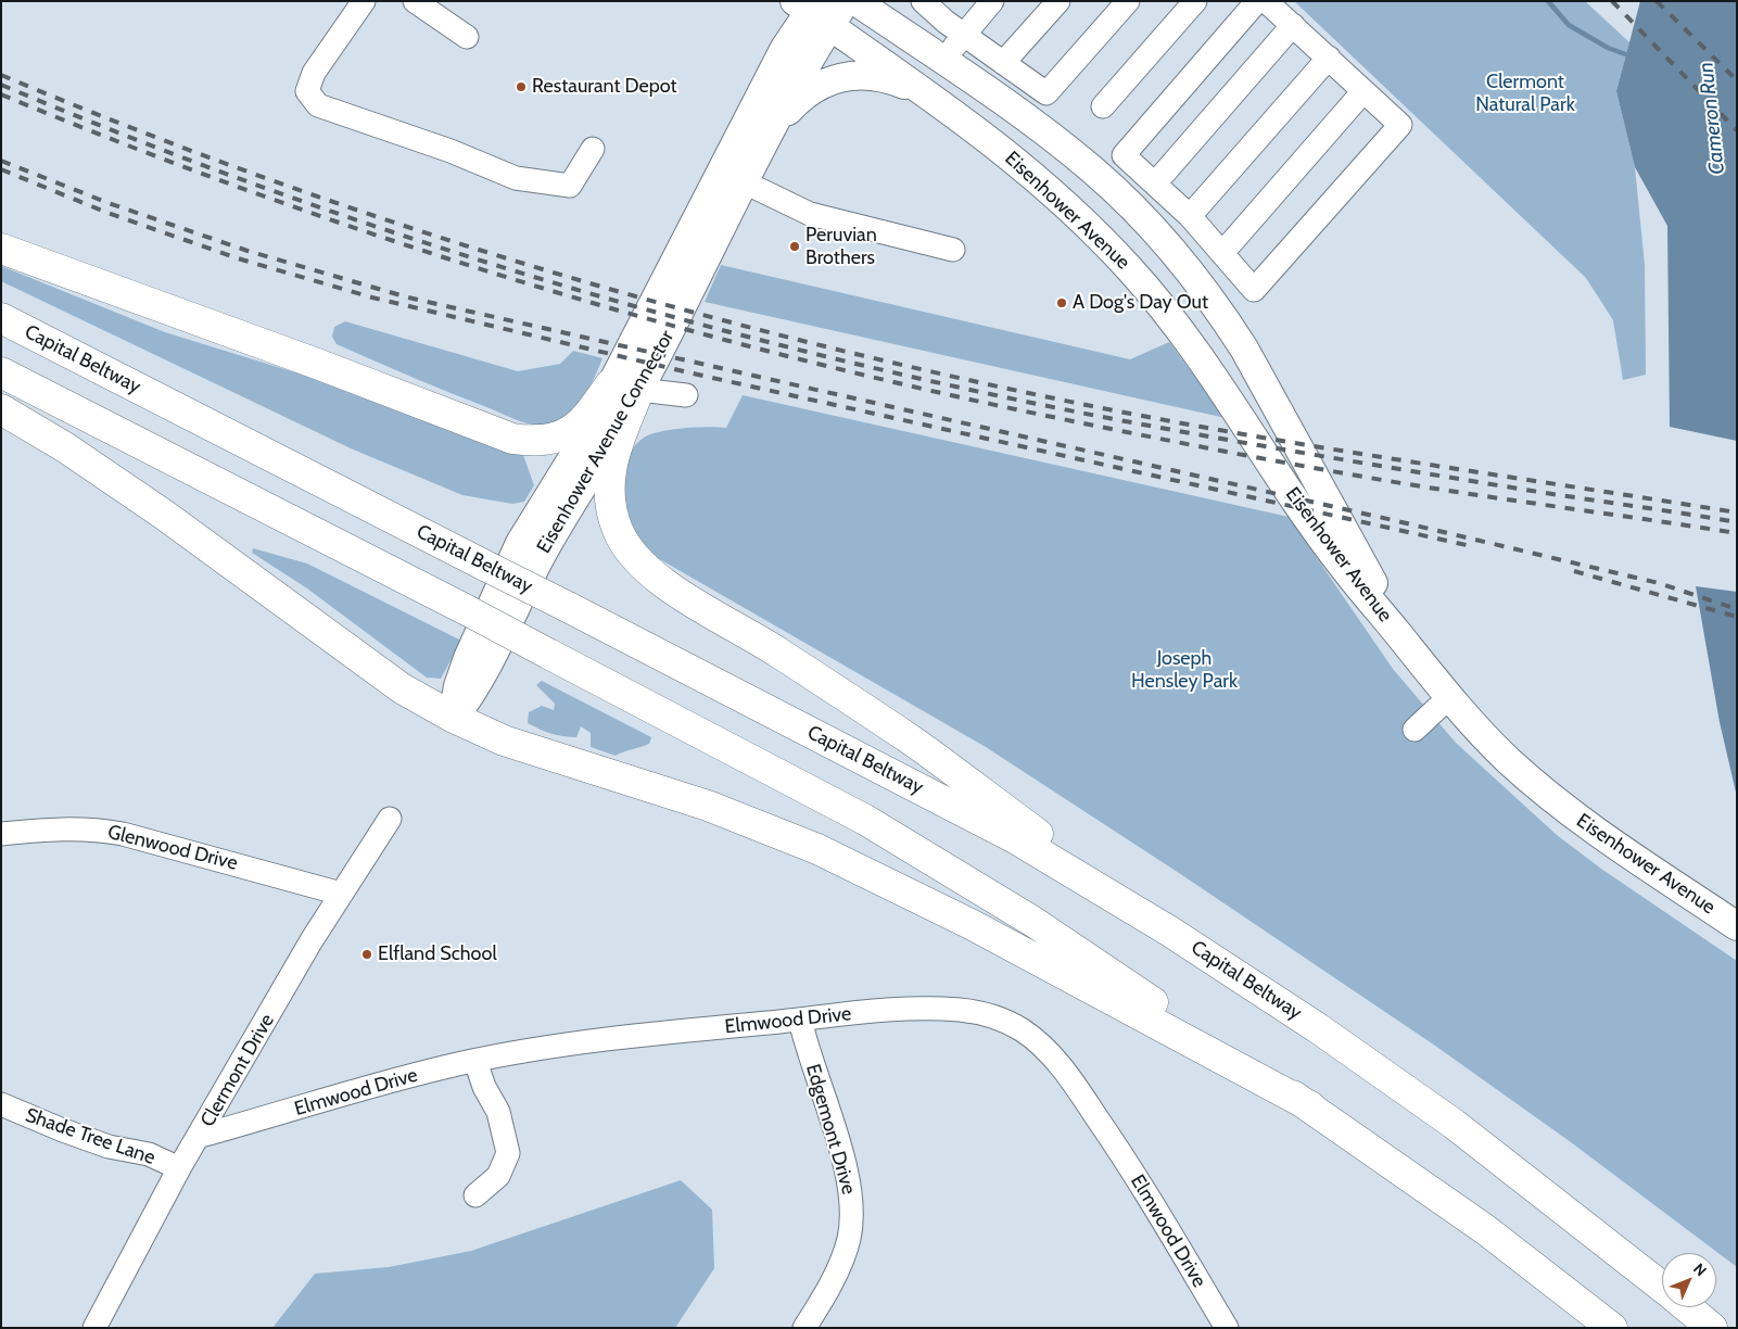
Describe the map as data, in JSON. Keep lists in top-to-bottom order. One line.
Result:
{"streets":{"highway":["Capital Beltway"],"main road":["Eisenhower Avenue","Eisenhower Avenue Connector"],"street":["Glenwood Drive","Elmwood Drive","Clermont Drive","Edgemont Drive","Shade Tree Lane"]},"crossings":[["Eisenhower Avenue","Eisenhower Avenue Connector"],["Glenwood Drive","Clermont Drive"],["Elmwood Drive","Clermont Drive"],["Elmwood Drive","Edgemont Drive"],["Clermont Drive","Shade Tree Lane"]],"water":["Cameron Run"],"parks":["Clermont Natural Park","Joseph Hensley Park"],"places":["Restaurant Depot","Peruvian Brothers","A Dog's Day Out","Elfland School"],"north":"top right"}
